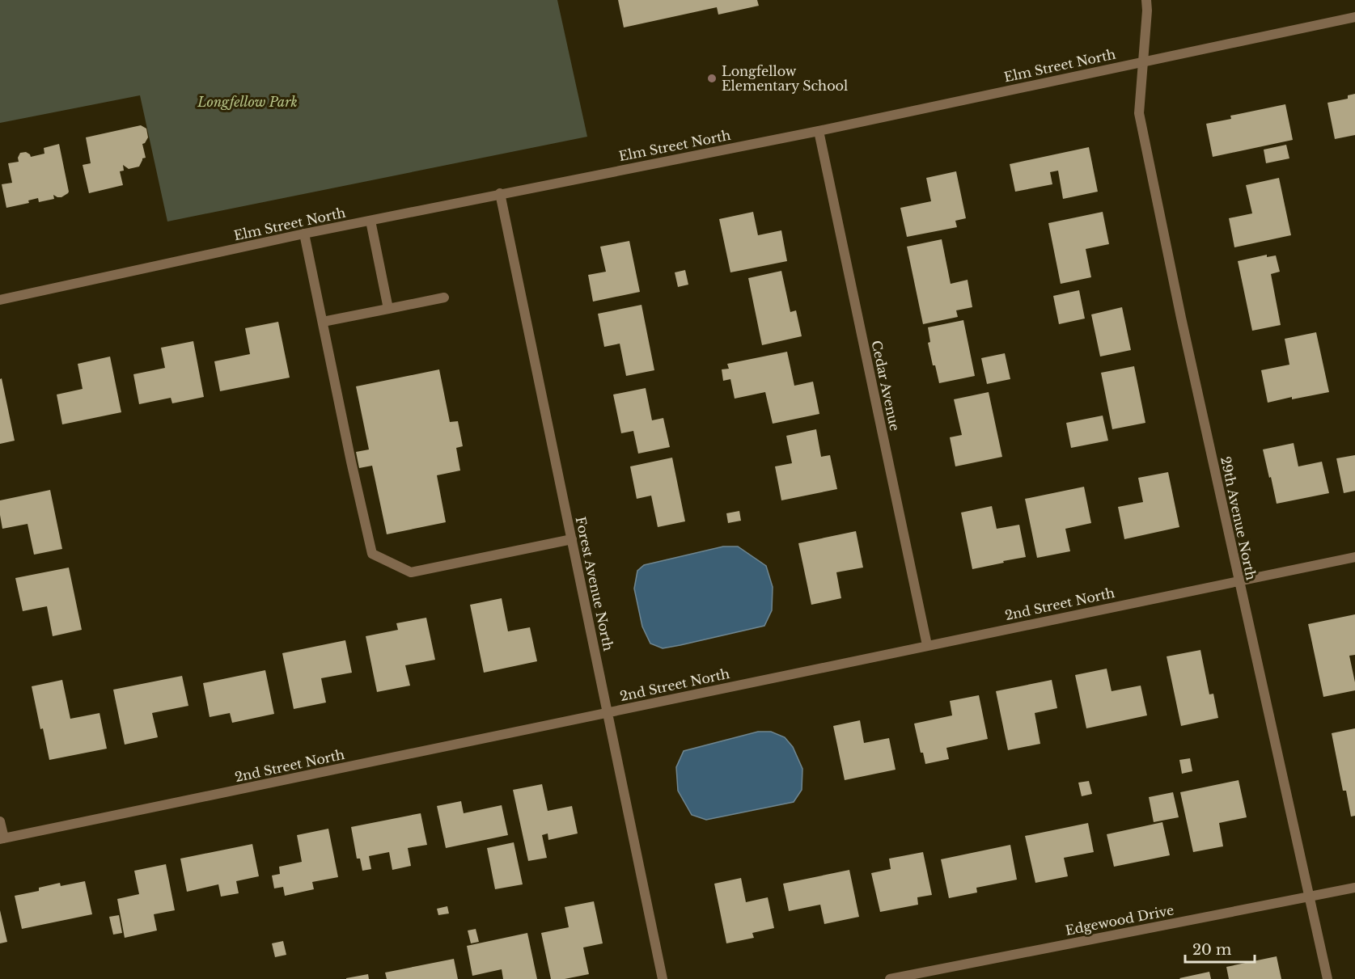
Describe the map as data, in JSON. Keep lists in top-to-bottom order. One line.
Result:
{"streets":{"street":["Elm Street North","Cedar Avenue","29th Avenue North","Forest Avenue North","2nd Street North","Edgewood Drive"]},"crossings":[["Elm Street North","Cedar Avenue"],["Elm Street North","29th Avenue North"],["Elm Street North","Forest Avenue North"],["Cedar Avenue","2nd Street North"],["29th Avenue North","2nd Street North"],["29th Avenue North","Edgewood Drive"],["Forest Avenue North","2nd Street North"]],"parks":["Longfellow Park"],"places":["Longfellow Elementary School"],"scale_bar":"20 m"}
